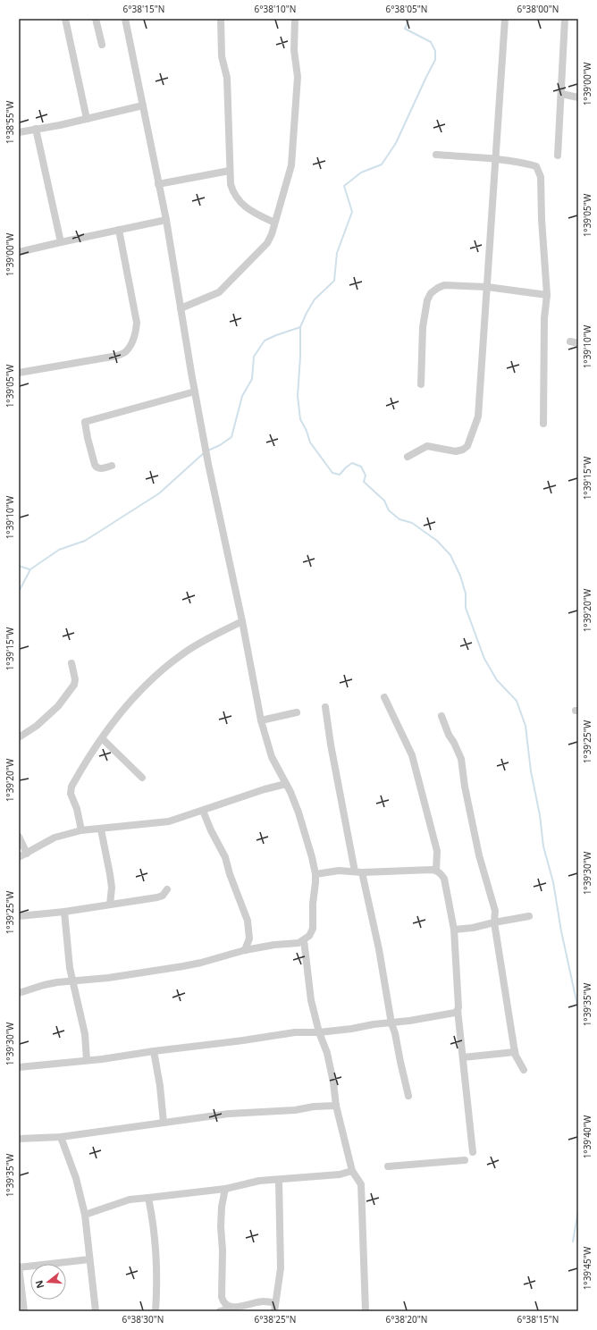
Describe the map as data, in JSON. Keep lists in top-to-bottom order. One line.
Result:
{"north":"left","coordinates":["6°38'15\"N","6°38'10\"N","6°38'05\"N","6°38'00\"N","1°39'00\"W","1°38'55\"W","1°39'05\"W","1°39'10\"W","1°39'15\"W","1°39'20\"W","1°39'25\"W","1°39'30\"W","1°39'35\"W","1°39'40\"W","1°39'45\"W","6°38'30\"N","6°38'25\"N","6°38'20\"N"]}
